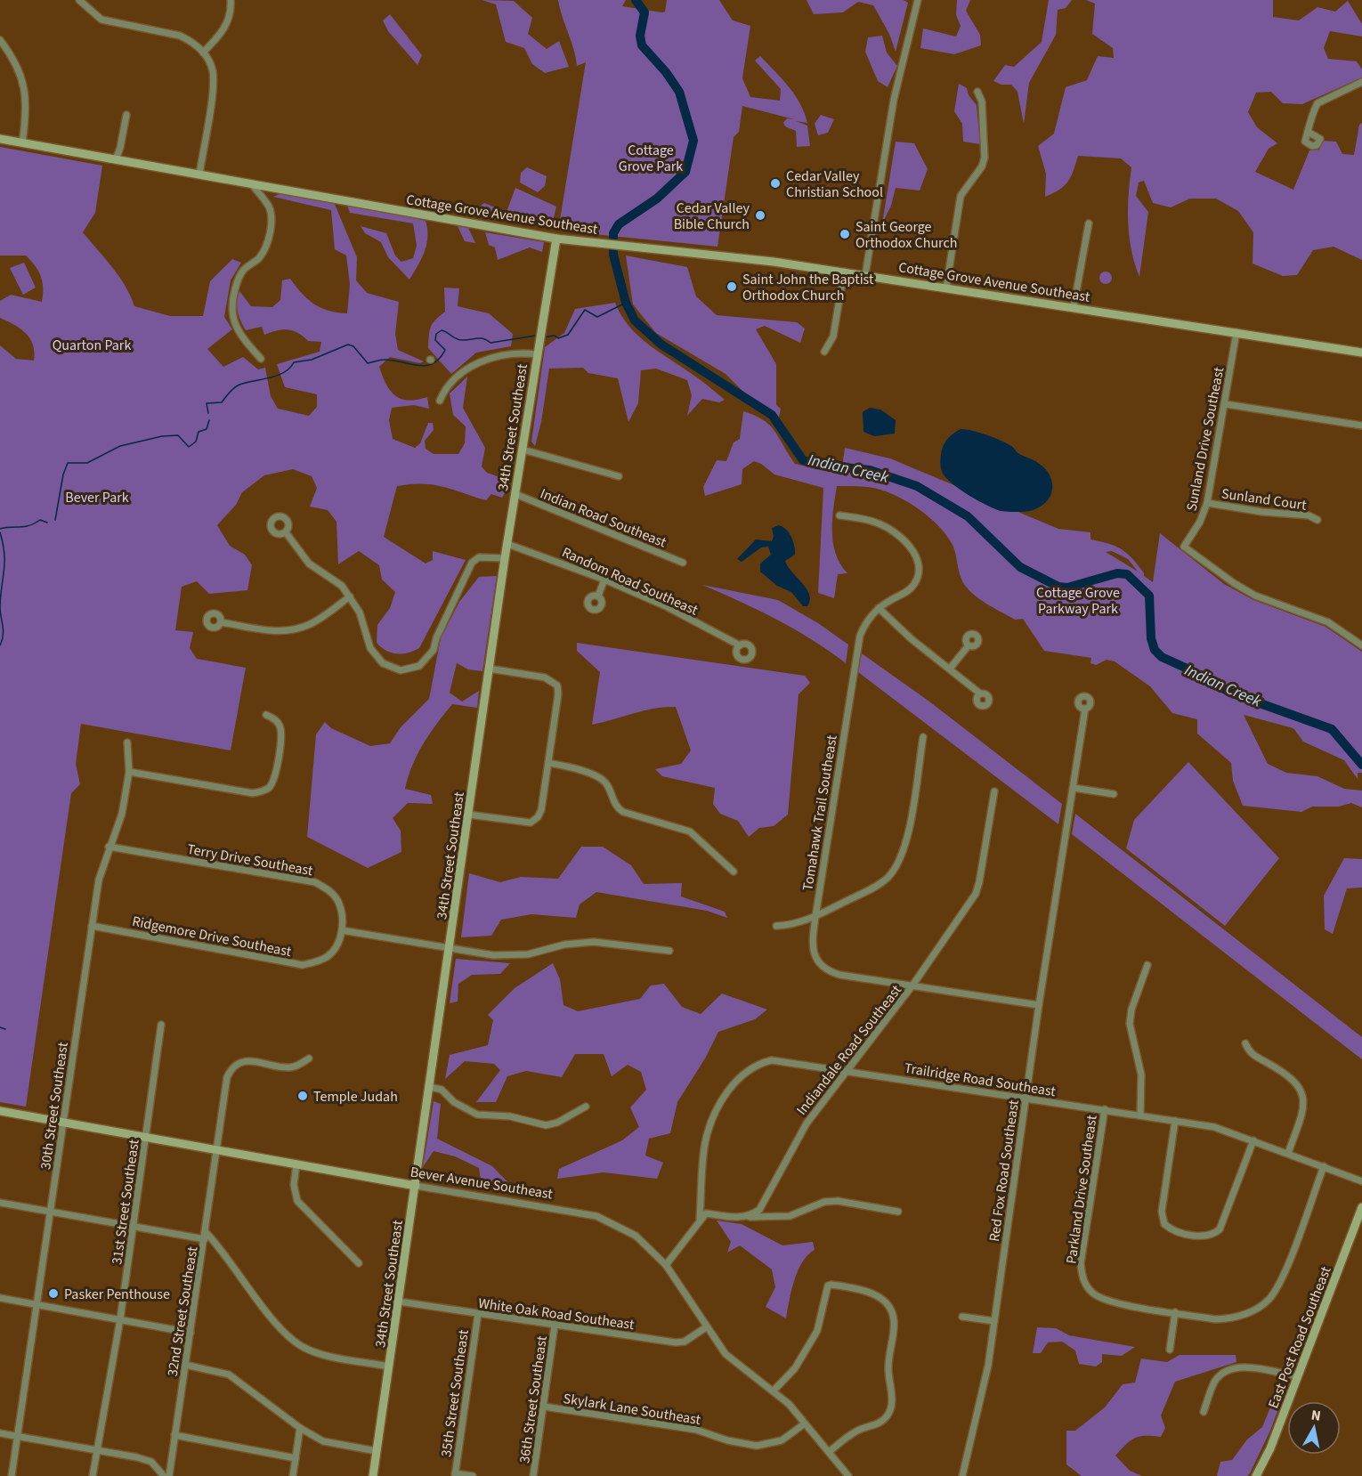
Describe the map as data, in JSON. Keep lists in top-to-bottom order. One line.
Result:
{"streets":{"street":["Cottage Grove Avenue Southeast","34th Street Southeast","Sunland Drive Southeast","Sunland Court","Indian Road Southeast","Random Road Southeast","Tomahawk Trail Southeast","Terry Drive Southeast","Ridgemore Drive Southeast","Indiandale Road Southeast","Trailridge Road Southeast","30th Street Southeast","Red Fox Road Southeast","Bever Avenue Southeast","Parkland Drive Southeast","31st Street Southeast","32nd Street Southeast","White Oak Road Southeast","East Post Road Southeast","35th Street Southeast","36th Street Southeast","Skylark Lane Southeast"]},"crossings":[["Cottage Grove Avenue Southeast","34th Street Southeast"],["Cottage Grove Avenue Southeast","Sunland Drive Southeast"],["34th Street Southeast","Indian Road Southeast"],["34th Street Southeast","Random Road Southeast"],["34th Street Southeast","Bever Avenue Southeast"],["34th Street Southeast","White Oak Road Southeast"],["Sunland Drive Southeast","Sunland Court"],["Tomahawk Trail Southeast","Indiandale Road Southeast"],["Tomahawk Trail Southeast","Red Fox Road Southeast"],["Terry Drive Southeast","Ridgemore Drive Southeast"],["Terry Drive Southeast","30th Street Southeast"],["Ridgemore Drive Southeast","30th Street Southeast"],["Indiandale Road Southeast","Trailridge Road Southeast"],["Trailridge Road Southeast","Red Fox Road Southeast"],["Trailridge Road Southeast","Parkland Drive Southeast"],["30th Street Southeast","Bever Avenue Southeast"],["Bever Avenue Southeast","31st Street Southeast"],["Bever Avenue Southeast","32nd Street Southeast"],["Bever Avenue Southeast","White Oak Road Southeast"],["Bever Avenue Southeast","Skylark Lane Southeast"],["White Oak Road Southeast","35th Street Southeast"],["White Oak Road Southeast","36th Street Southeast"],["36th Street Southeast","Skylark Lane Southeast"]],"water":["Indian Creek"],"parks":["Cottage Grove Park","Quarton Park","Bever Park","Cottage Grove Parkway Park"],"places":["Cedar Valley Christian School","Cedar Valley Bible Church","Saint George Orthodox Church","Saint John the Baptist Orthodox Church","Temple Judah","Pasker Penthouse"],"north":"top"}
